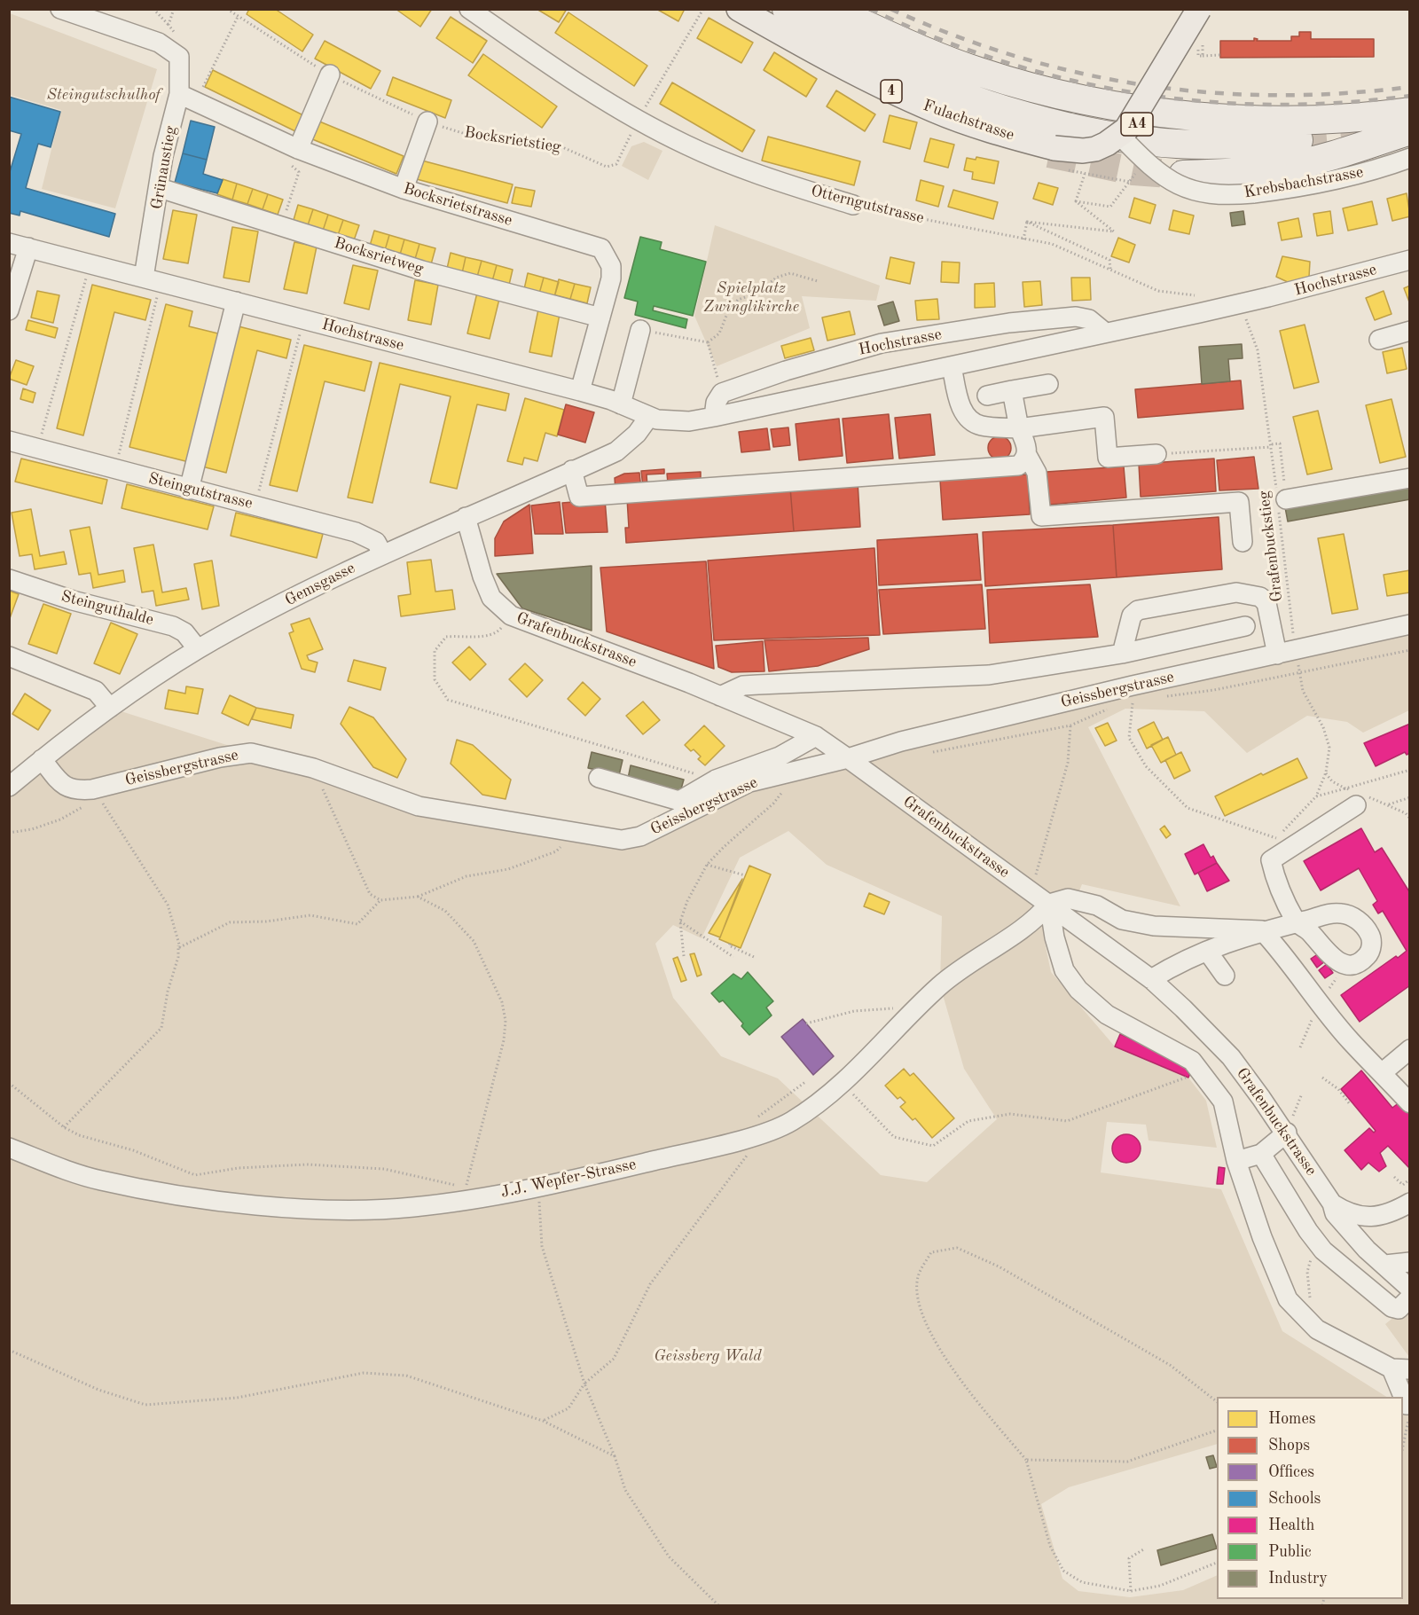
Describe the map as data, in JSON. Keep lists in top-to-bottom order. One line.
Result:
{"streets":{"highway":["A4"],"main road":["4","Fulachstrasse"],"street":["Grünaustieg","Krebsbachstrasse","Bocksrietstrasse","Otterngutstrasse","Bocksrietweg","Hochstrasse","Steingutstrasse","Gemsgasse","Steinguthalde","Grafenbuckstrasse","Geissbergstrasse","J.J. Wepfer-Strasse"],"path":["Bocksrietstieg","Grafenbuckstieg"]},"crossings":[["4","Fulachstrasse"],["4","Krebsbachstrasse"],["Fulachstrasse","Krebsbachstrasse"],["Bocksrietstieg","Otterngutstrasse"],["Grünaustieg","Bocksrietstrasse"],["Grünaustieg","Bocksrietweg"],["Grünaustieg","Hochstrasse"],["Bocksrietstrasse","Bocksrietweg"],["Bocksrietstrasse","Hochstrasse"],["Hochstrasse","Gemsgasse"],["Steingutstrasse","Gemsgasse"],["Grafenbuckstieg","Geissbergstrasse"],["Gemsgasse","Steinguthalde"],["Gemsgasse","Grafenbuckstrasse"],["Gemsgasse","Geissbergstrasse"],["Grafenbuckstrasse","Geissbergstrasse"],["Grafenbuckstrasse","J.J. Wepfer-Strasse"]],"parks":["Steingutschulhof","Spielplatz Zwinglikirche","Geissberg Wald"],"legend":["Homes","Shops","Offices","Schools","Health","Public","Industry"]}
